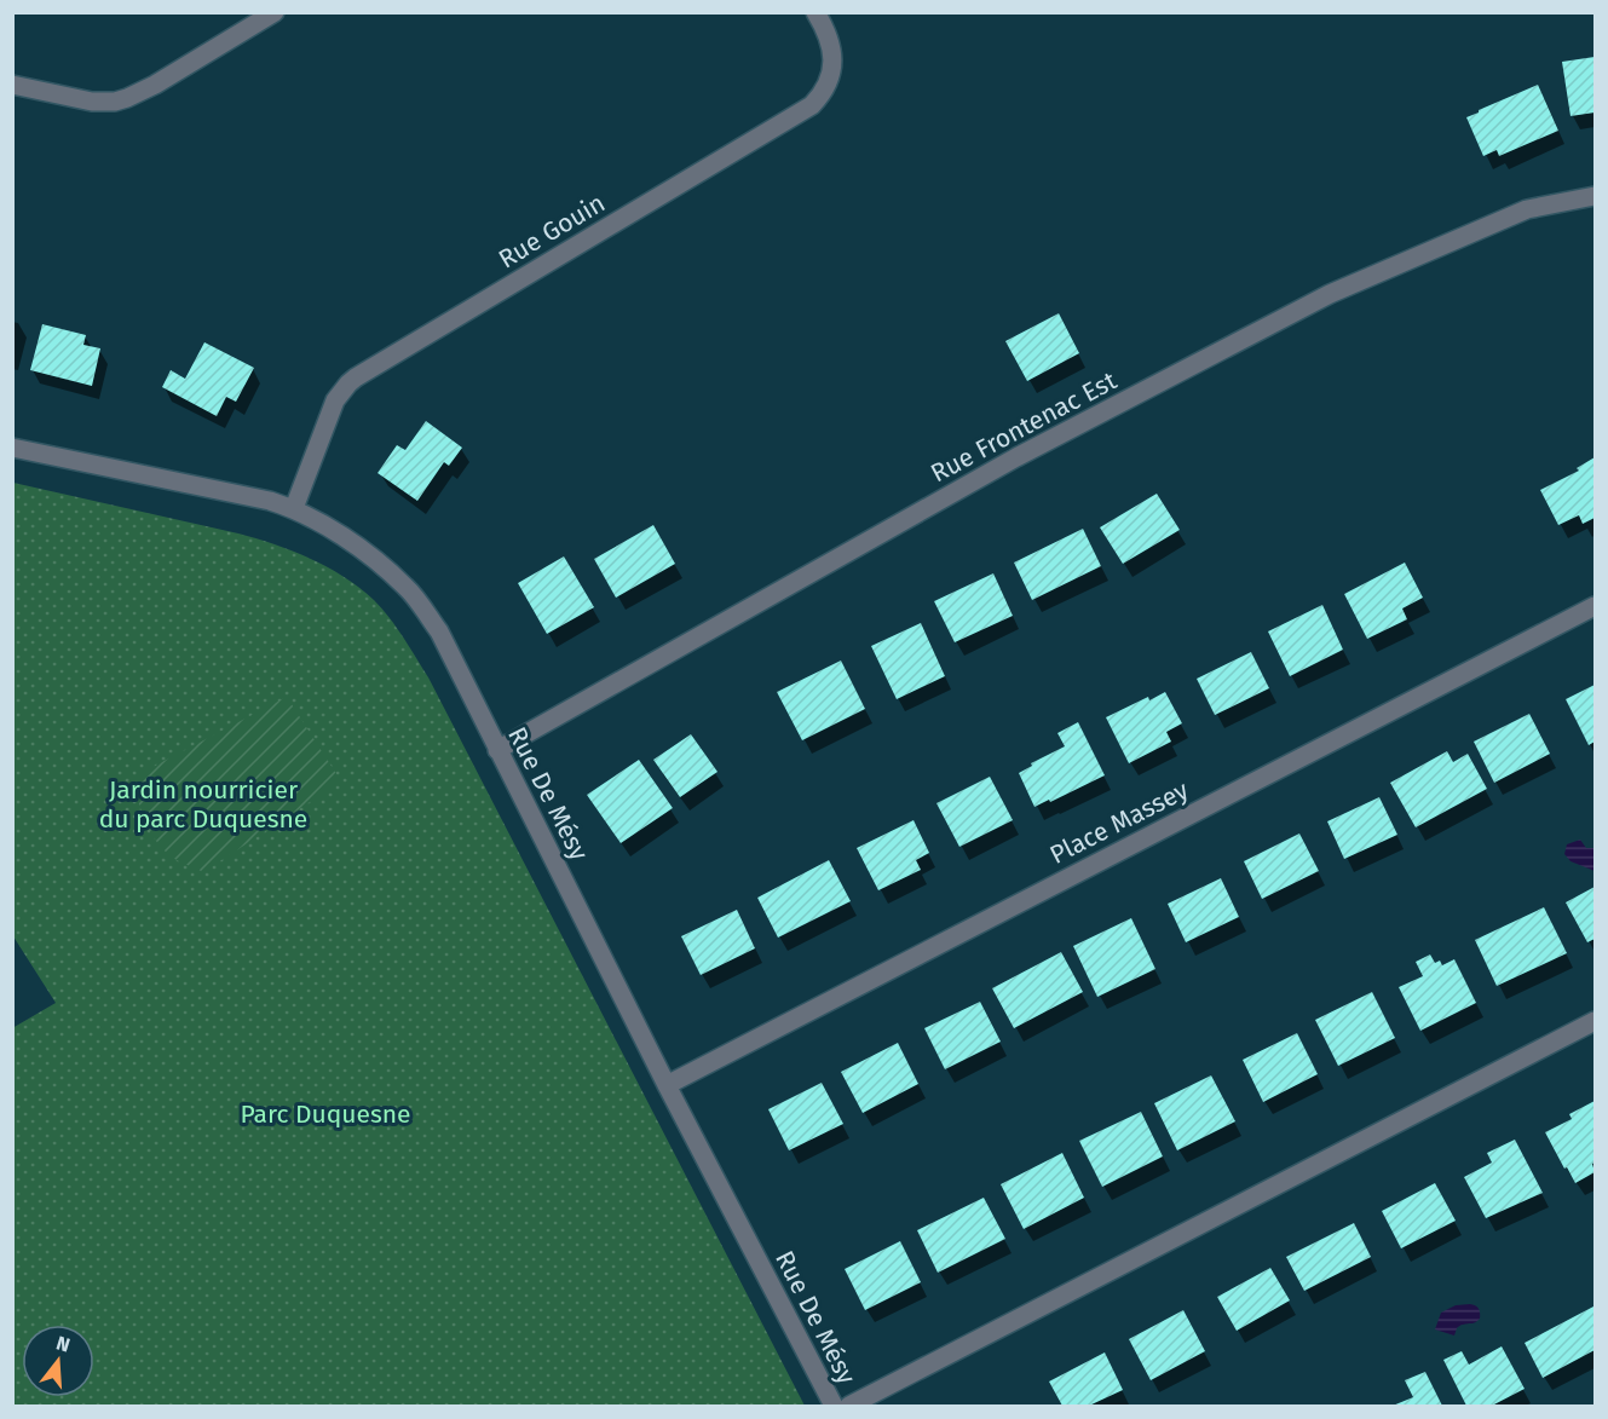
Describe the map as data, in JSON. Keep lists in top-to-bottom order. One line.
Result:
{"streets":{"street":["Rue Gouin","Rue Frontenac Est","Rue De Mésy","Place Massey"]},"crossings":[["Rue Gouin","Rue De Mésy"],["Rue Frontenac Est","Rue De Mésy"],["Rue De Mésy","Place Massey"]],"parks":["Jardin nourricier du parc Duquesne","Parc Duquesne"],"north":"top"}
